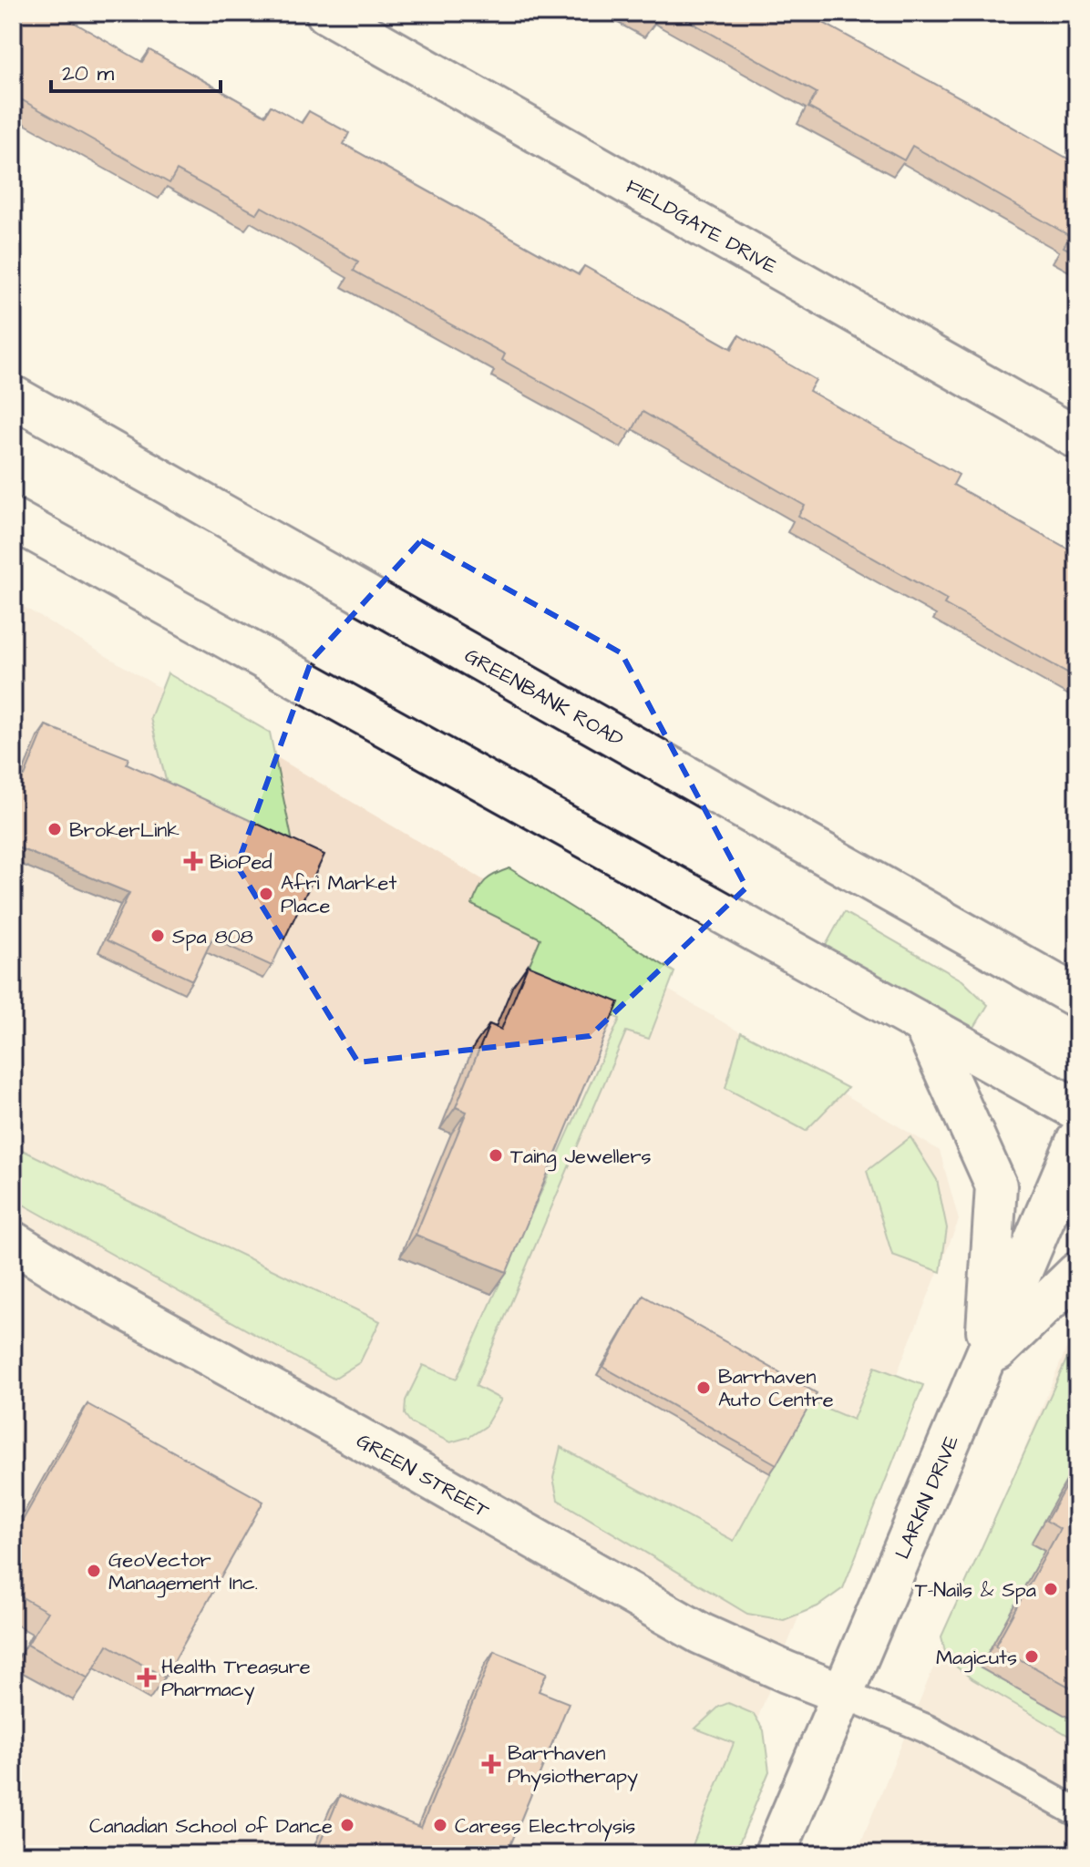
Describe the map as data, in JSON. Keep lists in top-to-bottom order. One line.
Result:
{"streets":{"main road":["FIELDGATE DRIVE","GREENBANK ROAD","GREEN STREET","LARKIN DRIVE"]},"crossings":[["GREEN STREET","LARKIN DRIVE"]],"places":{"other":["BrokerLink","Afri Market Place","Spa 808","Taing Jewellers","Barrhaven Auto Centre","GeoVector Management Inc.","T-Nails & Spa","Magicuts","Canadian School of Dance","Caress Electrolysis"],"health":["BioPed","Health Treasure Pharmacy","Barrhaven Physiotherapy"]},"scale_bar":"20 m"}
